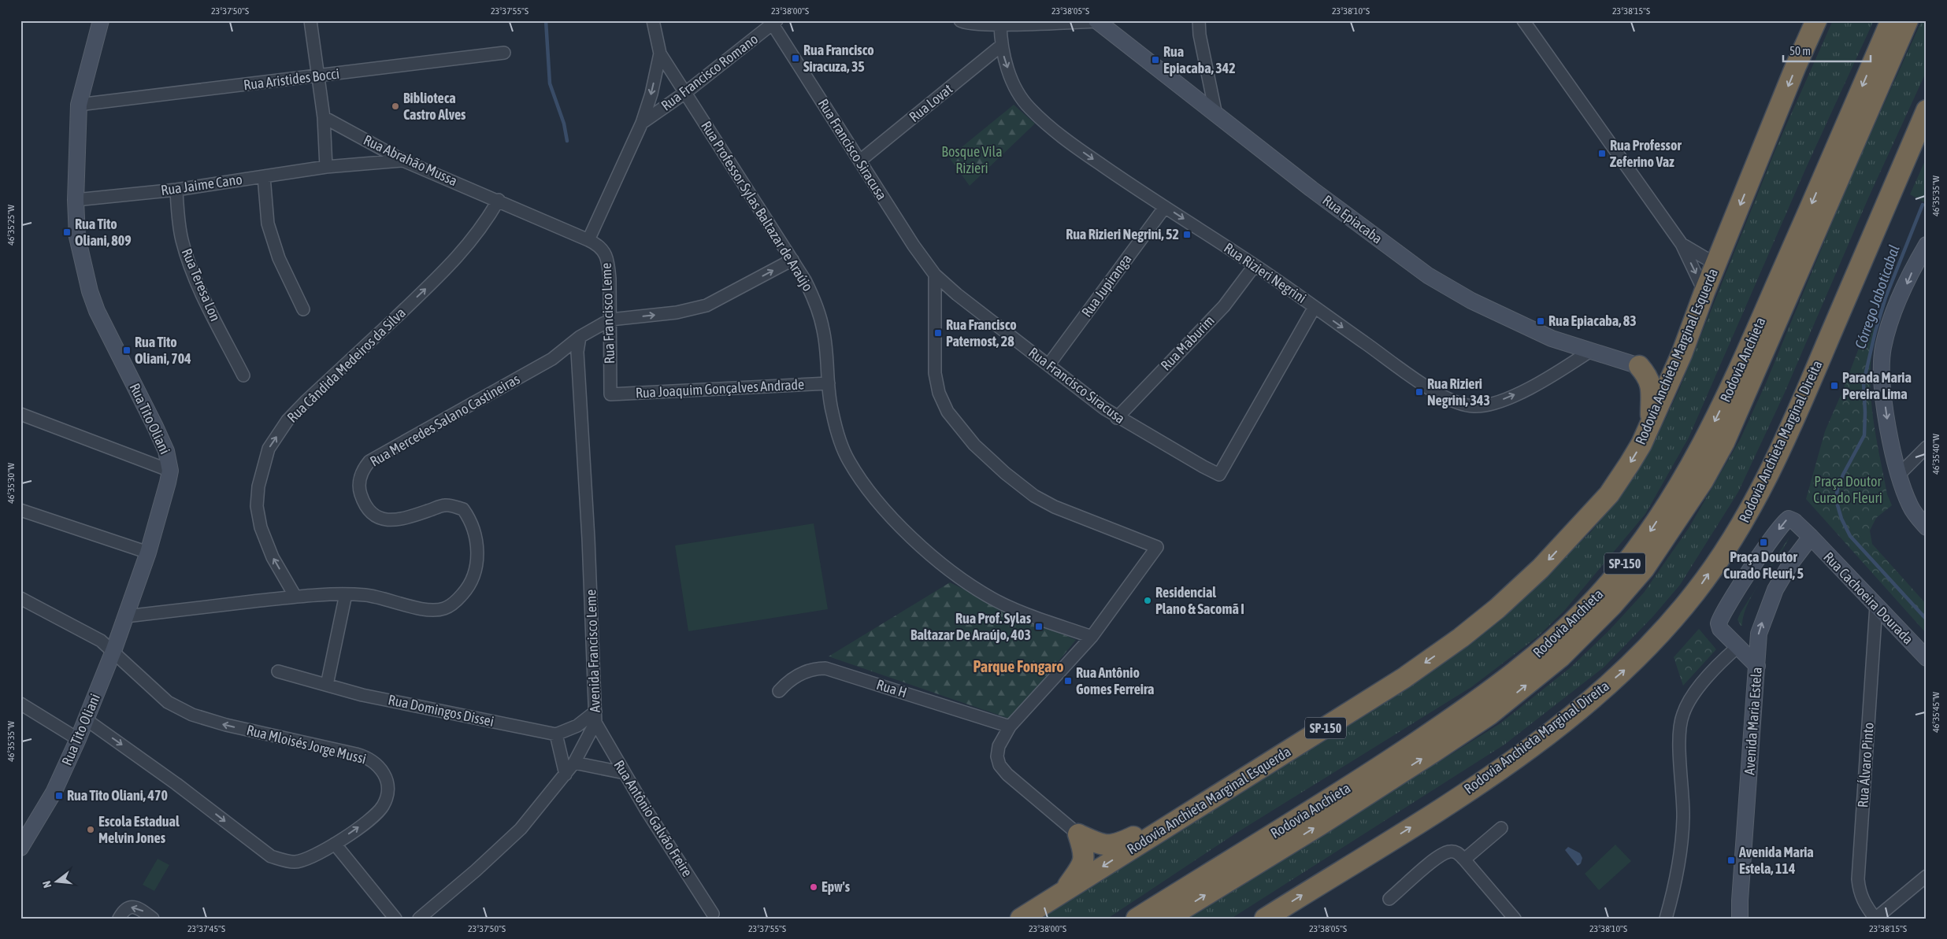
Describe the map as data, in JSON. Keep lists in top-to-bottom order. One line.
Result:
{"streets":{"highway":["Rodovia Anchieta Marginal Esquerda","Rodovia Anchieta","Rodovia Anchieta Marginal Direita","SP-150"],"street":["Rua Francisco Romano","Rua Aristides Bocci","Rua Lovat","Rua Francisco Siracusa","Rua Abrahão Mussa","Rua Jaime Cano","Rua Professor Sylas Baltazar de Araújo","Rua Epiacaba","Rua Rizieri Negrini","Rua Teresa Lon","Rua Jupiranga","Rua Francisco Leme","Rua Maburim","Rua Cândida Medeiros da Silva","Rua Joaquim Gonçalves Andrade","Rua Tito Oliani","Rua Mercedes Salano Castineiras","Rua Cachoeira Dourada","Avenida Francisco Leme","Rua H","Rua Domingos Dissei","Avenida Maria Estela","Rua Mloisés Jorge Mussi","Rua Álvaro Pinto","Rua Antônio Galvão Freire"]},"crossings":[["Rua Francisco Romano","Rua Francisco Siracusa"],["Rua Francisco Romano","Rua Professor Sylas Baltazar de Araújo"],["Rua Aristides Bocci","Rua Tito Oliani"],["Rua Lovat","Rua Francisco Siracusa"],["Rua Lovat","Rua Rizieri Negrini"],["Rua Francisco Siracusa","Rua Rizieri Negrini"],["Rua Francisco Siracusa","Rua Jupiranga"],["Rua Francisco Siracusa","Rua Maburim"],["Rua Abrahão Mussa","Rua Jaime Cano"],["Rua Abrahão Mussa","Rua Francisco Leme"],["Rua Abrahão Mussa","Rua Cândida Medeiros da Silva"],["Rua Jaime Cano","Rua Teresa Lon"],["Rua Jaime Cano","Rua Tito Oliani"],["Rua Professor Sylas Baltazar de Araújo","Rua Joaquim Gonçalves Andrade"],["Rua Epiacaba","Rua Rizieri Negrini"],["Rua Rizieri Negrini","Rua Jupiranga"],["Rua Rizieri Negrini","Rua Maburim"],["Rua Francisco Leme","Rua Joaquim Gonçalves Andrade"],["Rua Cândida Medeiros da Silva","Rua Mercedes Salano Castineiras"],["Rua Tito Oliani","Rua Mercedes Salano Castineiras"],["Rua Tito Oliani","Rua Mloisés Jorge Mussi"],["Rua Mercedes Salano Castineiras","Avenida Francisco Leme"],["Rua Cachoeira Dourada","Avenida Maria Estela"],["Rua Cachoeira Dourada","Rua Álvaro Pinto"],["Avenida Francisco Leme","Rua Antônio Galvão Freire"]],"one_way":["Rua Rizieri Negrini","Rodovia Anchieta Marginal Esquerda","Rua Cândida Medeiros da Silva","Rodovia Anchieta Marginal Direita","Avenida Maria Estela"],"districts":["Parque Fongaro"],"water":["Córrego Jaboticabal"],"parks":["Bosque Vila Rizieri","Praça Doutor Curado Fleuri"],"places":{"transit":["Rua Francisco Siracuza, 35","Rua Epiacaba, 342","Rua Professor Zeferino Vaz","Rua Tito Oliani, 809","Rua Rizieri Negrini, 52","Rua Epiacaba, 83","Rua Francisco Paternost, 28","Rua Tito Oliani, 704","Parada Maria Pereira Lima","Rua Rizieri Negrini, 343","Praça Doutor Curado Fleuri, 5","Rua Prof. Sylas Baltazar De Araújo, 403","Rua Antônio Gomes Ferreira","Rua Tito Oliani, 470","Avenida Maria Estela, 114"],"other":["Biblioteca Castro Alves","Residencial Plano & Sacomã I","Escola Estadual Melvin Jones","Epw's"]},"scale_bar":"50 m","north":"left","coordinates":["23°37'50\"S","23°37'55\"S","23°38'00\"S","23°38'05\"S","23°38'10\"S","23°38'15\"S","46°35'35\"W","46°35'25\"W","46°35'40\"W","46°35'30\"W","46°35'45\"W","23°37'45\"S"]}
